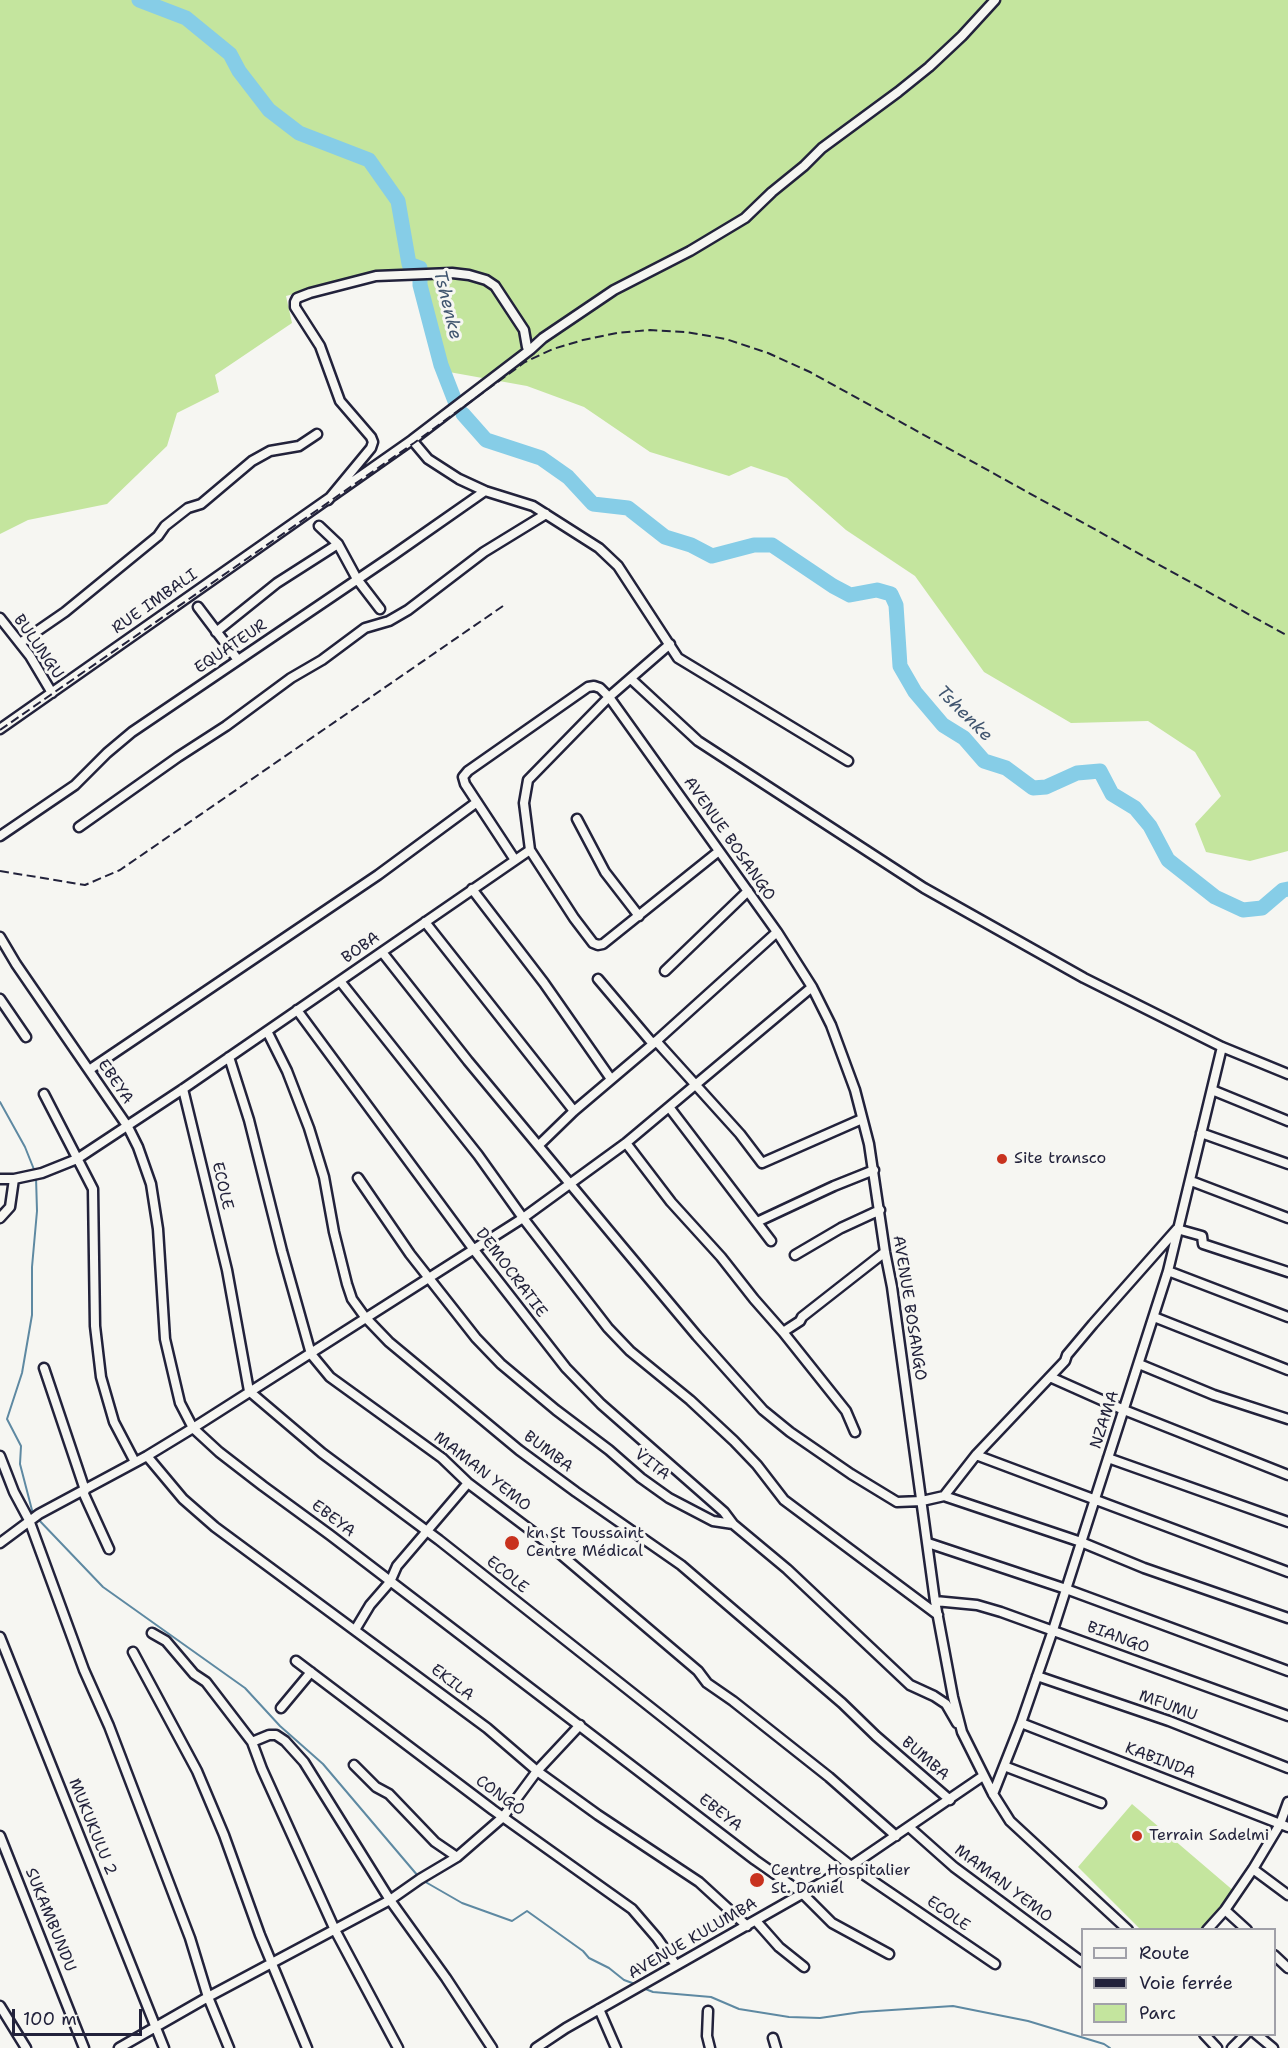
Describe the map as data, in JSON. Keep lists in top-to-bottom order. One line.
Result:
{"streets":{"street":["RUE IMBALI","BULUNGU","EQUATEUR","AVENUE BOSANGO","BOBA","EBEYA","ECOLE","DEMOCRATIE","NZAMA","BUMBA","VITA","MAMAN YEMO","BIANGO","EKILA","MFUMU","KABINDA","CONGO","MUKUKULU 2","SUKAMBUNDU","AVENUE KULUMBA"]},"crossings":[["RUE IMBALI","BULUNGU"],["AVENUE BOSANGO","NZAMA"],["AVENUE BOSANGO","VITA"],["AVENUE BOSANGO","BIANGO"],["AVENUE BOSANGO","AVENUE KULUMBA"],["BOBA","EBEYA"],["BOBA","ECOLE"],["BOBA","DEMOCRATIE"],["BOBA","BUMBA"],["BOBA","MAMAN YEMO"],["EBEYA","AVENUE KULUMBA"],["ECOLE","AVENUE KULUMBA"],["DEMOCRATIE","VITA"],["NZAMA","BIANGO"],["NZAMA","MFUMU"],["NZAMA","KABINDA"],["BUMBA","AVENUE KULUMBA"],["MAMAN YEMO","AVENUE KULUMBA"],["EKILA","AVENUE KULUMBA"],["CONGO","AVENUE KULUMBA"]],"water":["Tshenke"],"places":["Site transco","kn St Toussaint Centre Médical","Terrain Sadelmi","Centre Hospitalier St. Daniel"],"legend":["Route","Voie ferrée","Parc"],"scale_bar":"100 m"}
